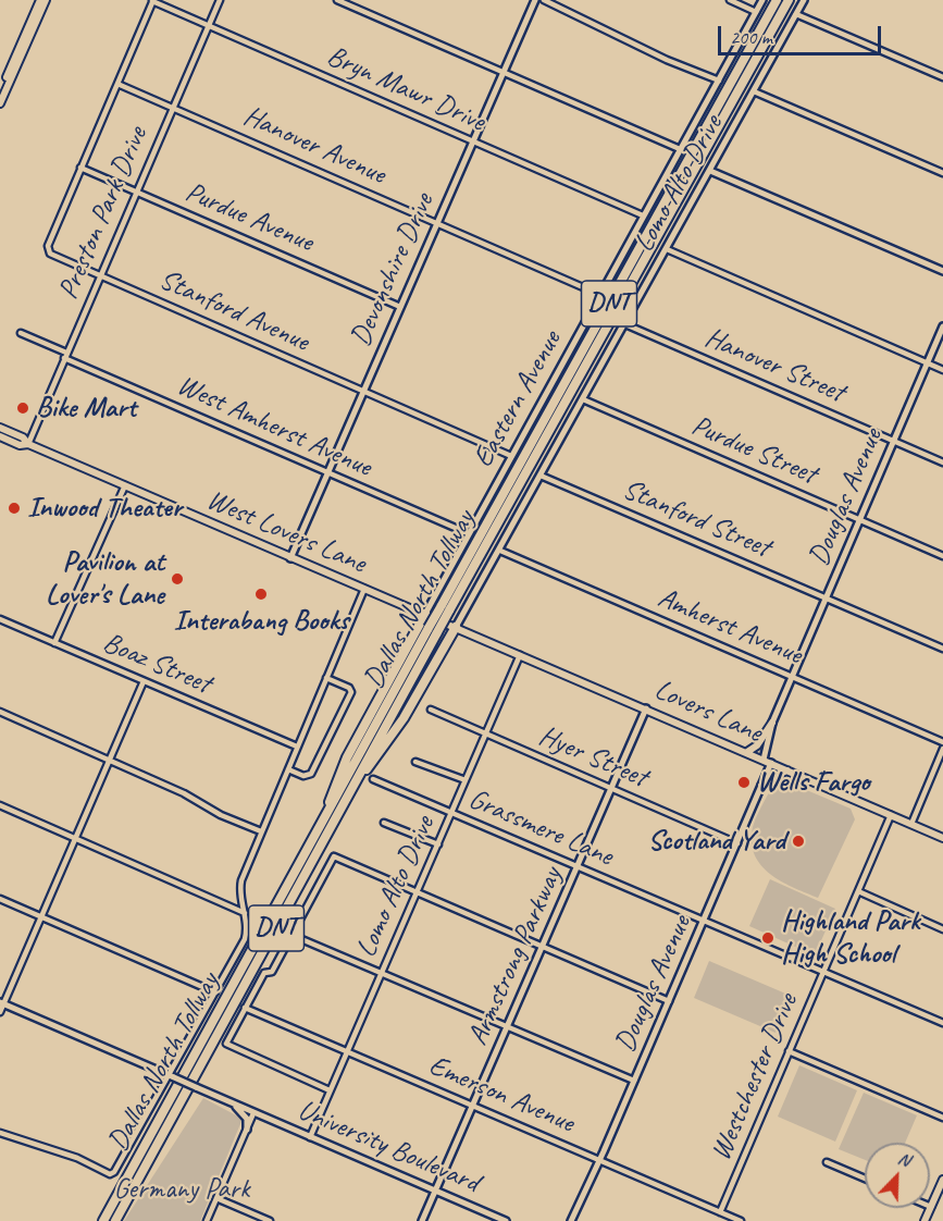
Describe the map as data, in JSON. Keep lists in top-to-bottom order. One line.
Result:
{"streets":{"highway":["DNT","Dallas North Tollway"],"main road":["West Lovers Lane","Lovers Lane"],"street":["Bryn Mawr Drive","Hanover Avenue","Lomo Alto Drive","Preston Park Drive","Purdue Avenue","Devonshire Drive","Stanford Avenue","Hanover Street","Eastern Avenue","West Amherst Avenue","Purdue Street","Douglas Avenue","Stanford Street","Amherst Avenue","Boaz Street","Hyer Street","Grassmere Lane","Armstrong Parkway","Westchester Drive","Emerson Avenue","University Boulevard"]},"crossings":[["Bryn Mawr Drive","Preston Park Drive"],["Bryn Mawr Drive","Devonshire Drive"],["Bryn Mawr Drive","Eastern Avenue"],["Hanover Avenue","Preston Park Drive"],["Hanover Avenue","Devonshire Drive"],["Hanover Avenue","Eastern Avenue"],["Lomo Alto Drive","Hanover Street"],["Lomo Alto Drive","Purdue Street"],["Lomo Alto Drive","Stanford Street"],["Lomo Alto Drive","West Lovers Lane"],["Lomo Alto Drive","Amherst Avenue"],["Lomo Alto Drive","Lovers Lane"],["Lomo Alto Drive","Hyer Street"],["Lomo Alto Drive","Grassmere Lane"],["Lomo Alto Drive","Emerson Avenue"],["Lomo Alto Drive","University Boulevard"],["Preston Park Drive","Purdue Avenue"],["Preston Park Drive","Stanford Avenue"],["Preston Park Drive","West Amherst Avenue"],["Preston Park Drive","West Lovers Lane"],["Purdue Avenue","Devonshire Drive"],["Purdue Avenue","Stanford Avenue"],["Devonshire Drive","Stanford Avenue"],["Devonshire Drive","West Amherst Avenue"],["Devonshire Drive","West Lovers Lane"],["Stanford Avenue","Eastern Avenue"],["Hanover Street","Douglas Avenue"],["Eastern Avenue","West Amherst Avenue"],["Eastern Avenue","West Lovers Lane"],["Purdue Street","Douglas Avenue"],["Douglas Avenue","Stanford Street"],["Douglas Avenue","Amherst Avenue"],["Douglas Avenue","Lovers Lane"],["Douglas Avenue","Hyer Street"],["Douglas Avenue","Grassmere Lane"],["Douglas Avenue","Emerson Avenue"],["West Lovers Lane","Lovers Lane"],["Lovers Lane","Armstrong Parkway"],["Lovers Lane","Westchester Drive"],["Hyer Street","Armstrong Parkway"],["Grassmere Lane","Armstrong Parkway"],["Grassmere Lane","Westchester Drive"],["Armstrong Parkway","Emerson Avenue"],["Armstrong Parkway","University Boulevard"],["Westchester Drive","Emerson Avenue"]],"parks":["Germany Park"],"places":["Bike Mart","Inwood Theater","Pavilion at Lover's Lane","Interabang Books","Wells Fargo","Scotland Yard","Highland Park High School"],"scale_bar":"200 m","north":"top right"}
